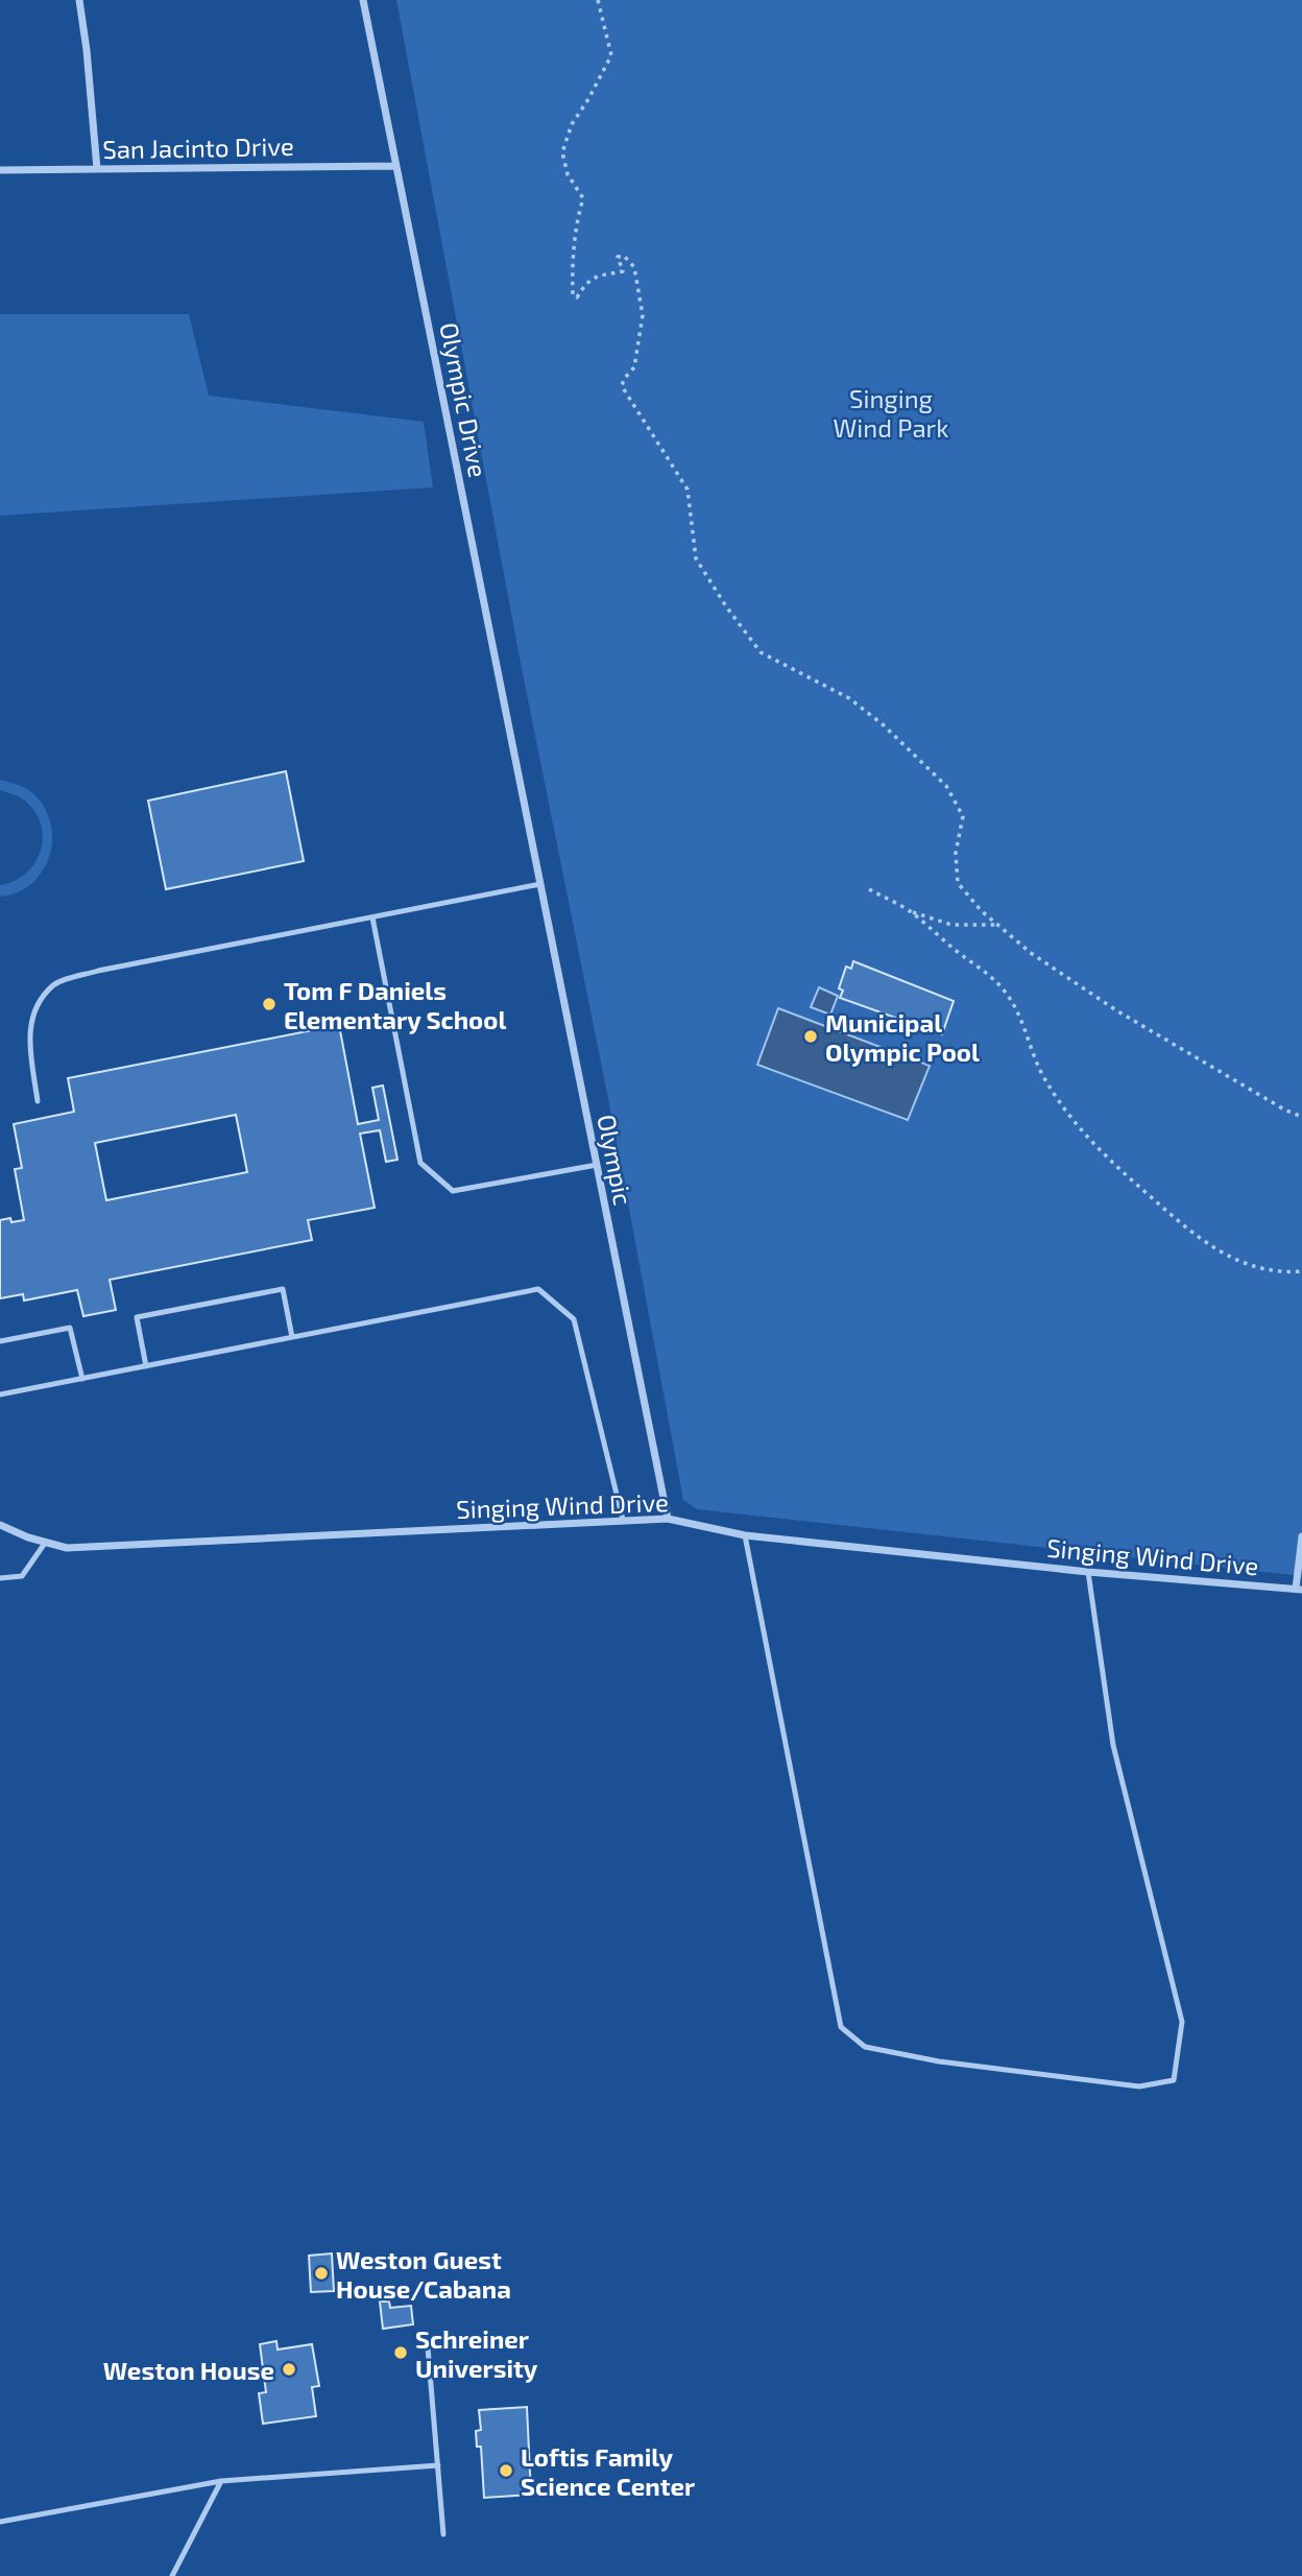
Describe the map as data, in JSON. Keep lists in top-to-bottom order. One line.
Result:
{"streets":{"street":["San Jacinto Drive","Olympic Drive","Olympic","Singing Wind Drive"]},"crossings":[["San Jacinto Drive","Olympic Drive"],["Olympic Drive","Olympic"],["Olympic","Singing Wind Drive"]],"parks":["Singing Wind Park"],"places":["Tom F Daniels Elementary School","Municipal Olympic Pool","Weston Guest House/Cabana","Schreiner University","Weston House","Loftis Family Science Center"]}
